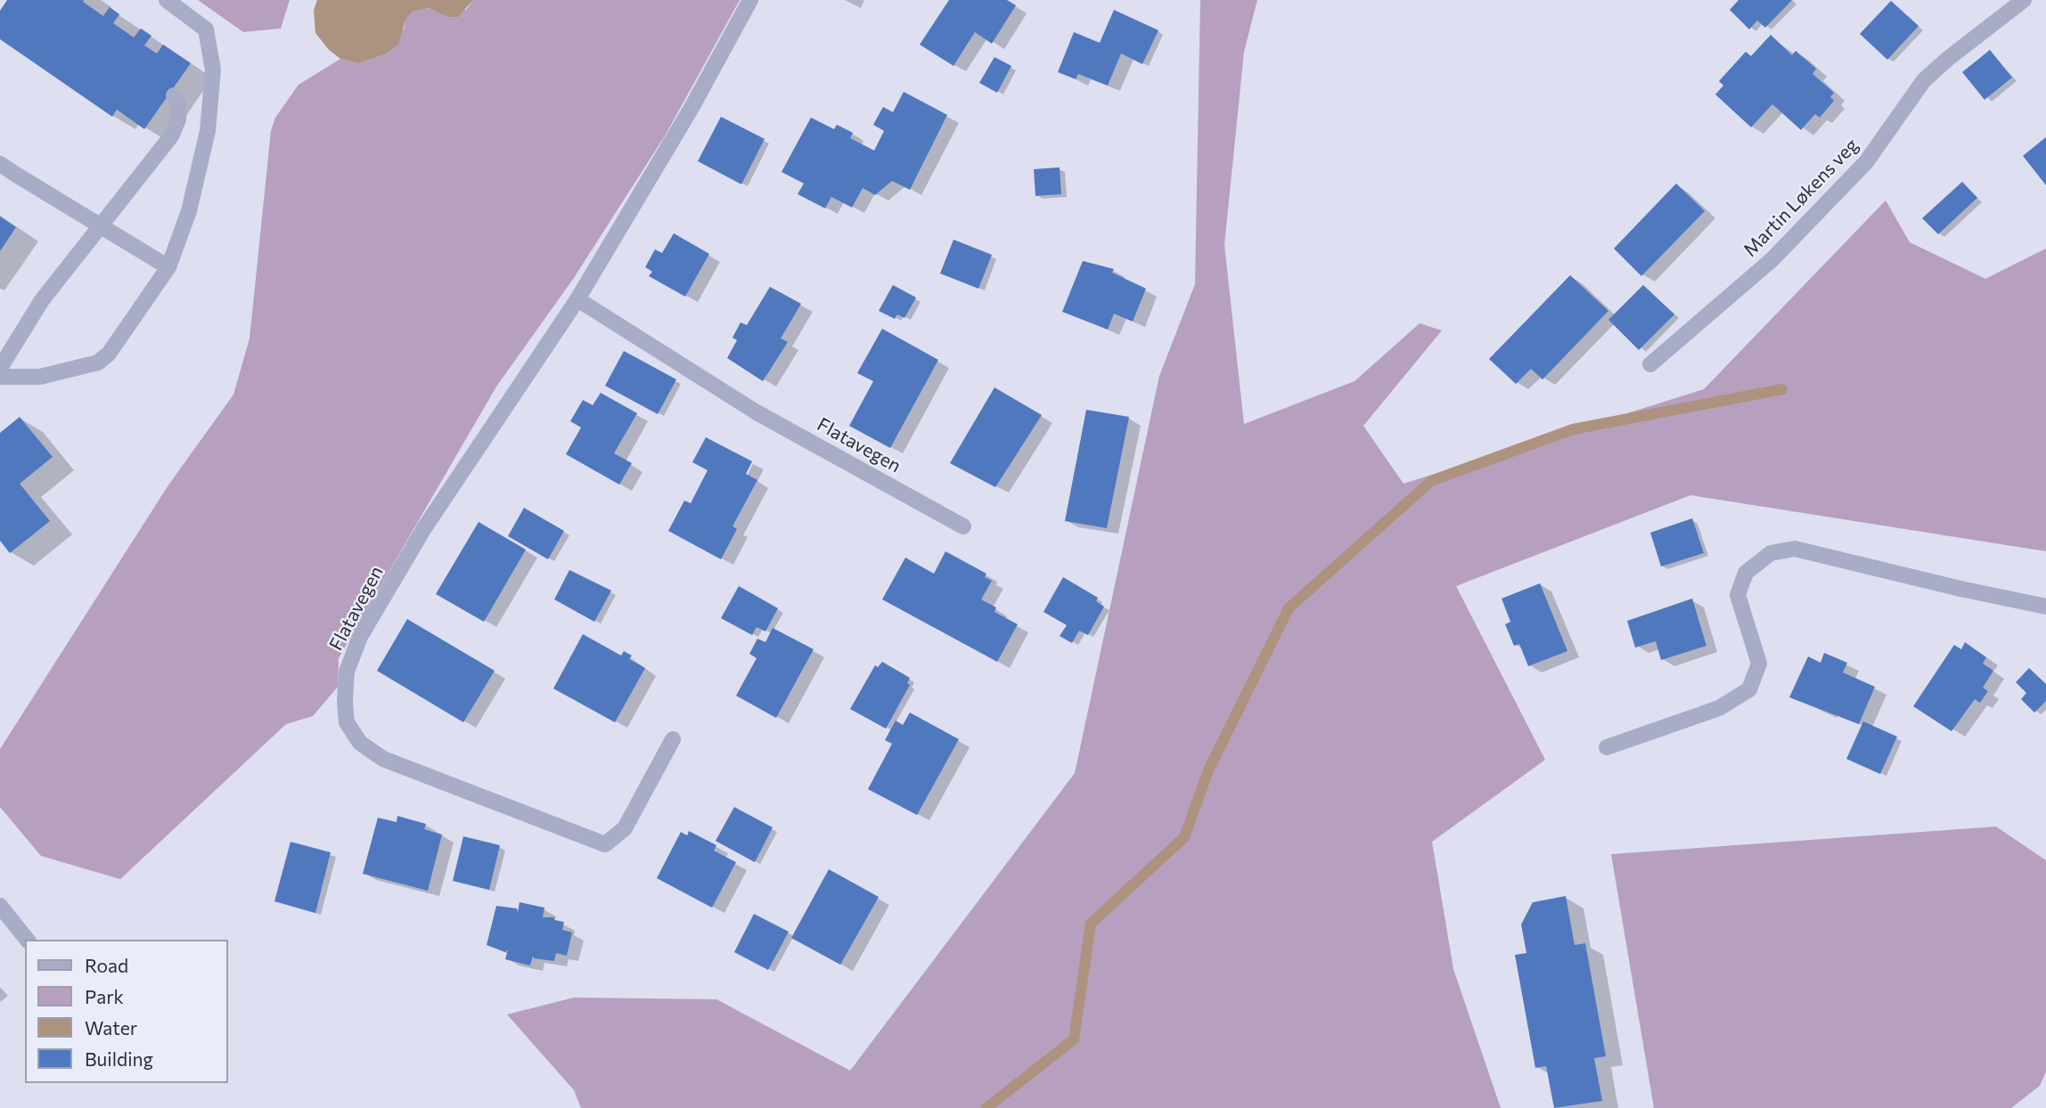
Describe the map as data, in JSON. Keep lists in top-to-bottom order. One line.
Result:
{"streets":{"street":["Martin Løkens veg","Flatavegen"]},"legend":["Road","Park","Water","Building"]}
